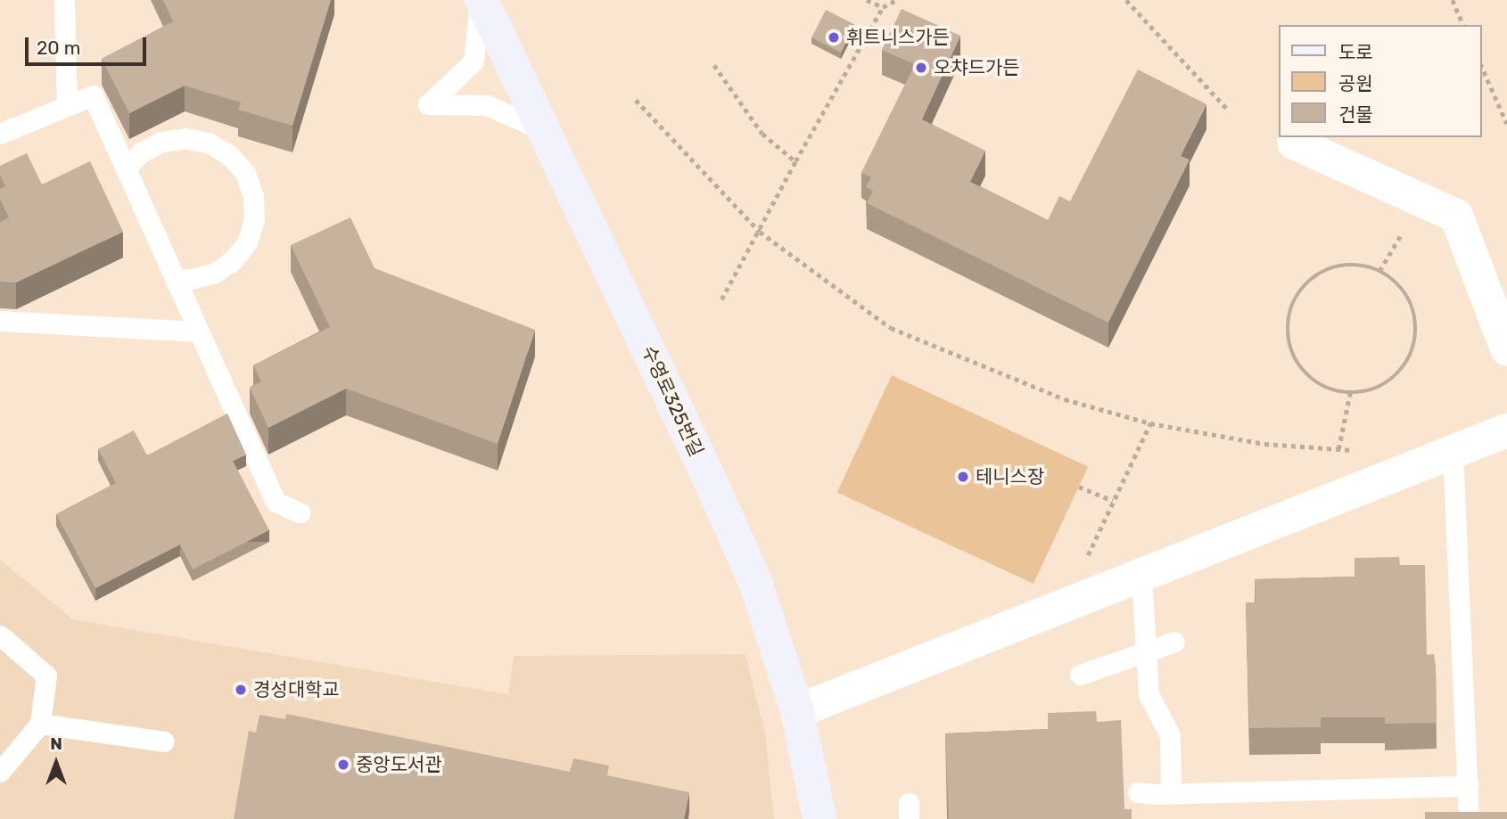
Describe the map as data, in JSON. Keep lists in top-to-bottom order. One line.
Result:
{"streets":{"street":["수영로325번길"]},"places":["휘트니스가든","오챠드가든","테니스장","경성대학교","중앙도서관"],"legend":["도로","공원","건물"],"scale_bar":"20 m","north":"top"}
